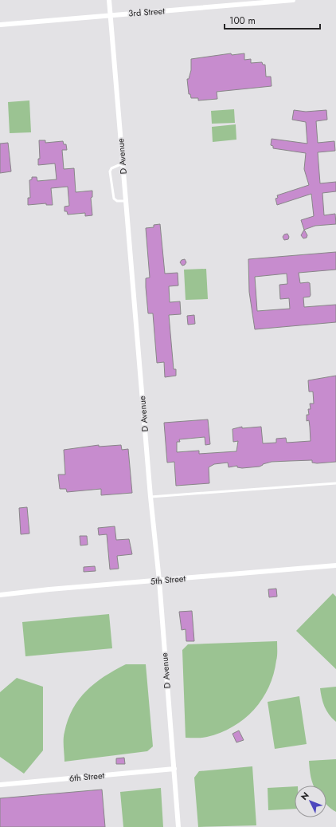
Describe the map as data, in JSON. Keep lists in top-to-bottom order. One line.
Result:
{"streets":{"street":["3rd Street","D Avenue","5th Street","6th Street"]},"crossings":[["3rd Street","D Avenue"],["D Avenue","5th Street"],["D Avenue","6th Street"]],"scale_bar":"100 m","north":"top left"}
